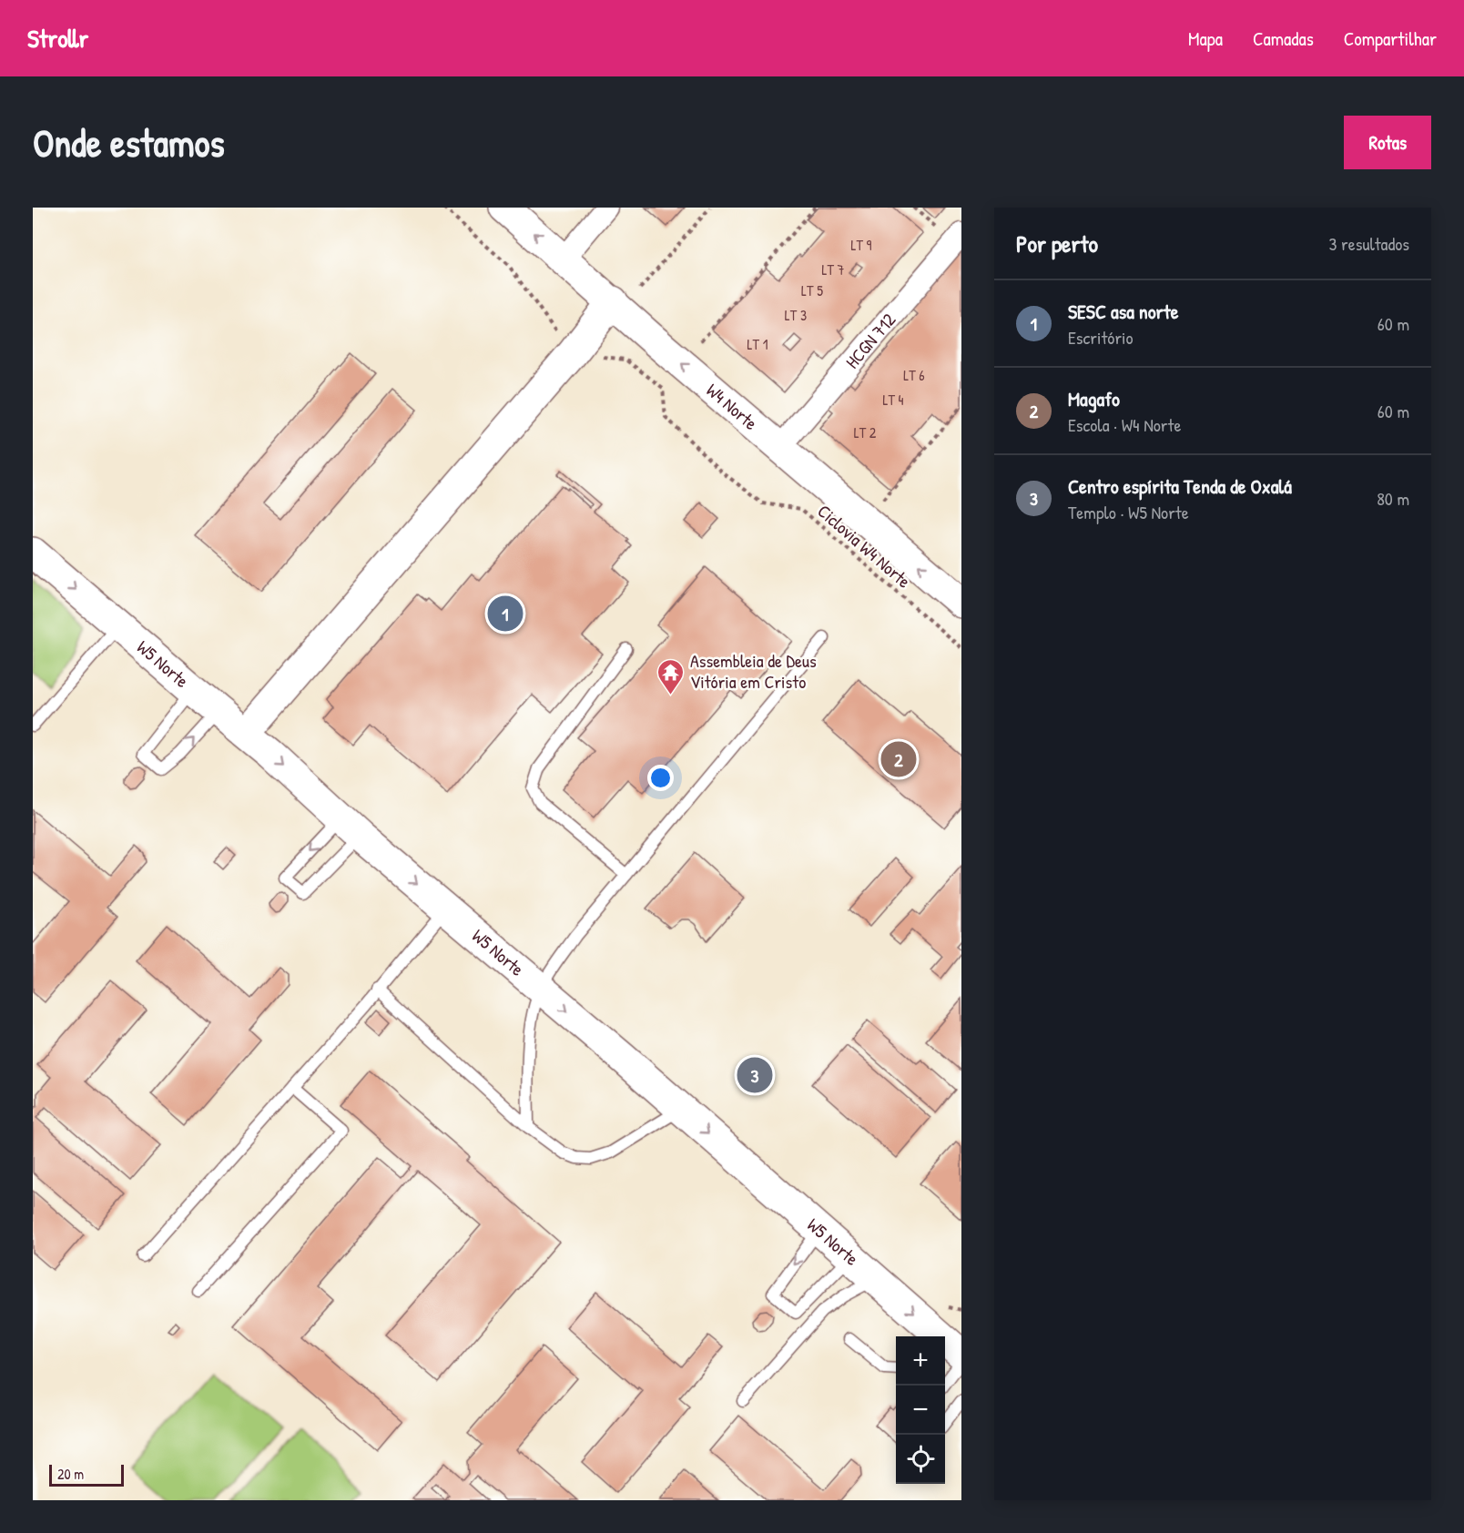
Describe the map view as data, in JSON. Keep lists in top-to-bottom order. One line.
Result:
{"streets":{"main road":["W4 Norte","W5 Norte"],"street":["HCGN 712"],"path":["Ciclovia W4 Norte"]},"crossings":[["HCGN 712","W4 Norte"]],"one_way":["W4 Norte","W5 Norte"],"places":{"temple":["Assembleia de Deus Vitória em Cristo"]},"house_numbers":["LT 9","LT 7","LT 5","LT 3","LT 1","LT 6","LT 4","LT 2"],"scale_bar":"20 m","page":{"header":"Strollr","nav":["Mapa","Camadas","Compartilhar"],"buttons":"Rotas","title":"Onde estamos","heading":["Por perto","3 resultados"],"list":[{"mark":"1","name":"SESC asa norte","note":"Escritório","value":"60 m"},{"mark":"2","name":"Magafo","note":"Escola · W4 Norte","value":"60 m"},{"mark":"3","name":"Centro espírita Tenda de Oxalá","note":"Templo · W5 Norte","value":"80 m"}],"pins":["1","2","3"],"map_buttons":["+","−"],"scale":"20 m"}}
